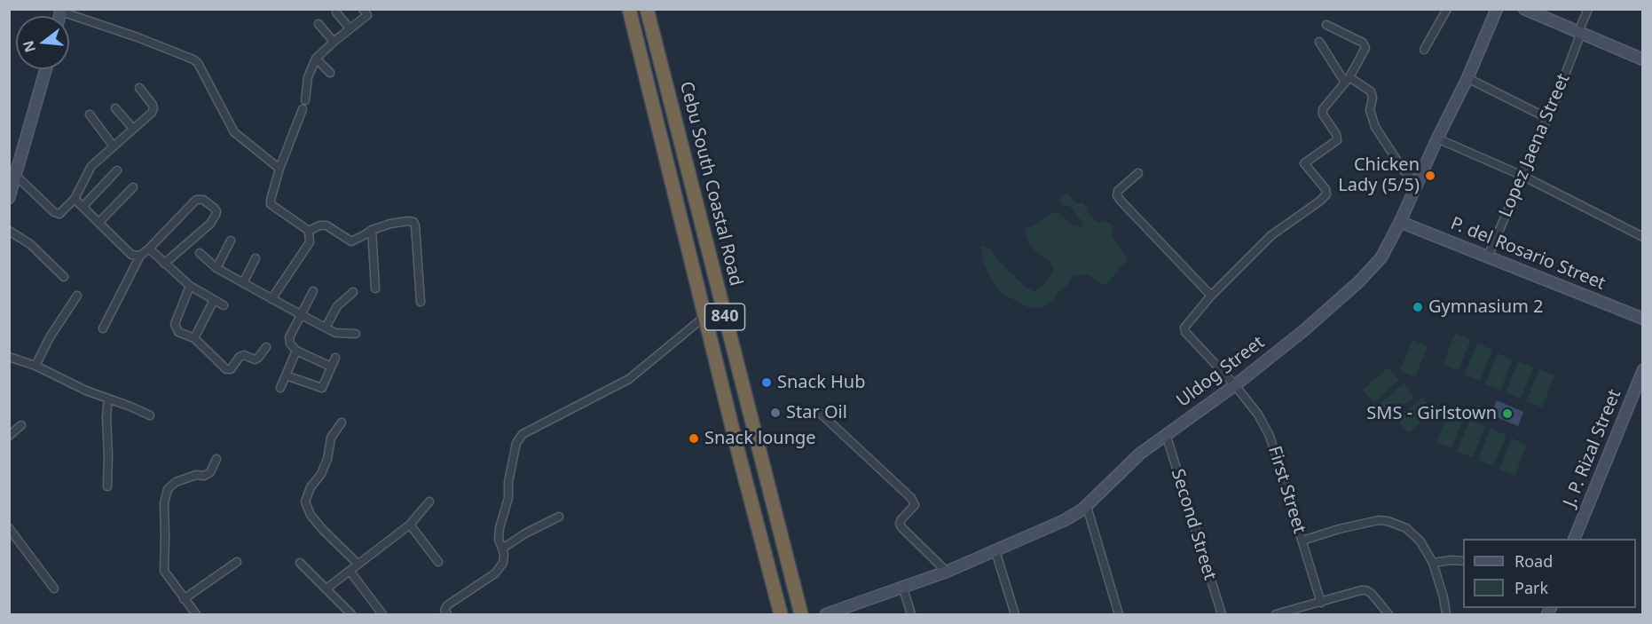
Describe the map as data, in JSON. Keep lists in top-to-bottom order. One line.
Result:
{"streets":{"highway":["Cebu South Coastal Road","840"],"street":["Lopez Jaena Street","P. del Rosario Street","Uldog Street","J. P. Rizal Street","First Street","Second Street"]},"crossings":[["Lopez Jaena Street","P. del Rosario Street"],["P. del Rosario Street","Uldog Street"],["Uldog Street","First Street"],["Uldog Street","Second Street"]],"places":["Chicken Lady (5/5)","Gymnasium 2","Snack Hub","Star Oil","SMS - Girlstown","Snack lounge"],"legend":["Road","Park"],"north":"left"}
